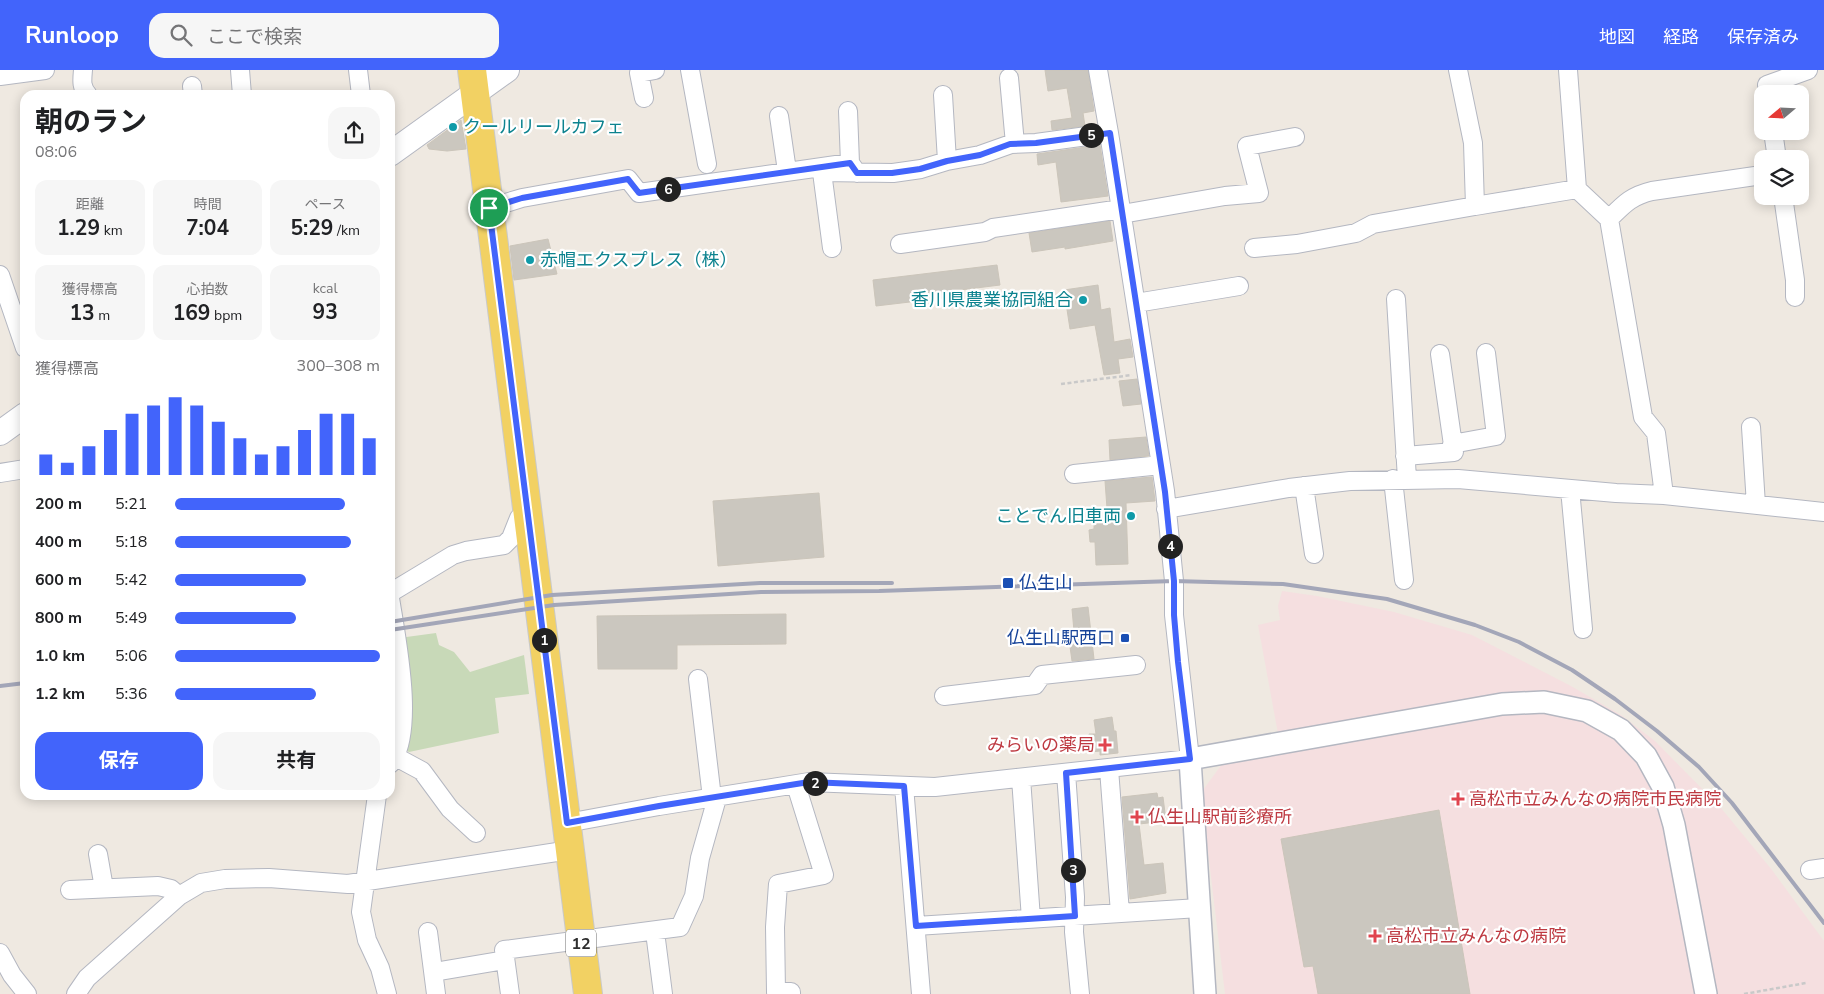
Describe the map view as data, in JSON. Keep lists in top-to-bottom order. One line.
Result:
{"streets":{"main road":["12"]},"places":{"other":["クールリールカフェ","赤帽エクスプレス（株）","香川県農業協同組合","ことでん旧車両"],"transit":["仏生山","仏生山駅西口"],"health":["みらいの薬局","高松市立みんなの病院市民病院","仏生山駅前診療所","高松市立みんなの病院"]},"north":"left","page":{"header":"Runloop","search":"ここで検索","nav":["地図","経路","保存済み"],"heading":["朝のラン","08:06"],"pins":["5","6","4","1","2","3"],"stats":[["距離","1.29 km"],["時間","7:04"],["ペース","5:29 /km"],["獲得標高","13 m"],["心拍数","169 bpm"],["kcal","93"]],"chart":["獲得標高","300–308 m"],"list":[{"name":"200 m","note":"5:21"},{"name":"400 m","note":"5:18"},{"name":"600 m","note":"5:42"},{"name":"800 m","note":"5:49"},{"name":"1.0 km","note":"5:06"},{"name":"1.2 km","note":"5:36"}],"buttons":["保存","共有"]}}
